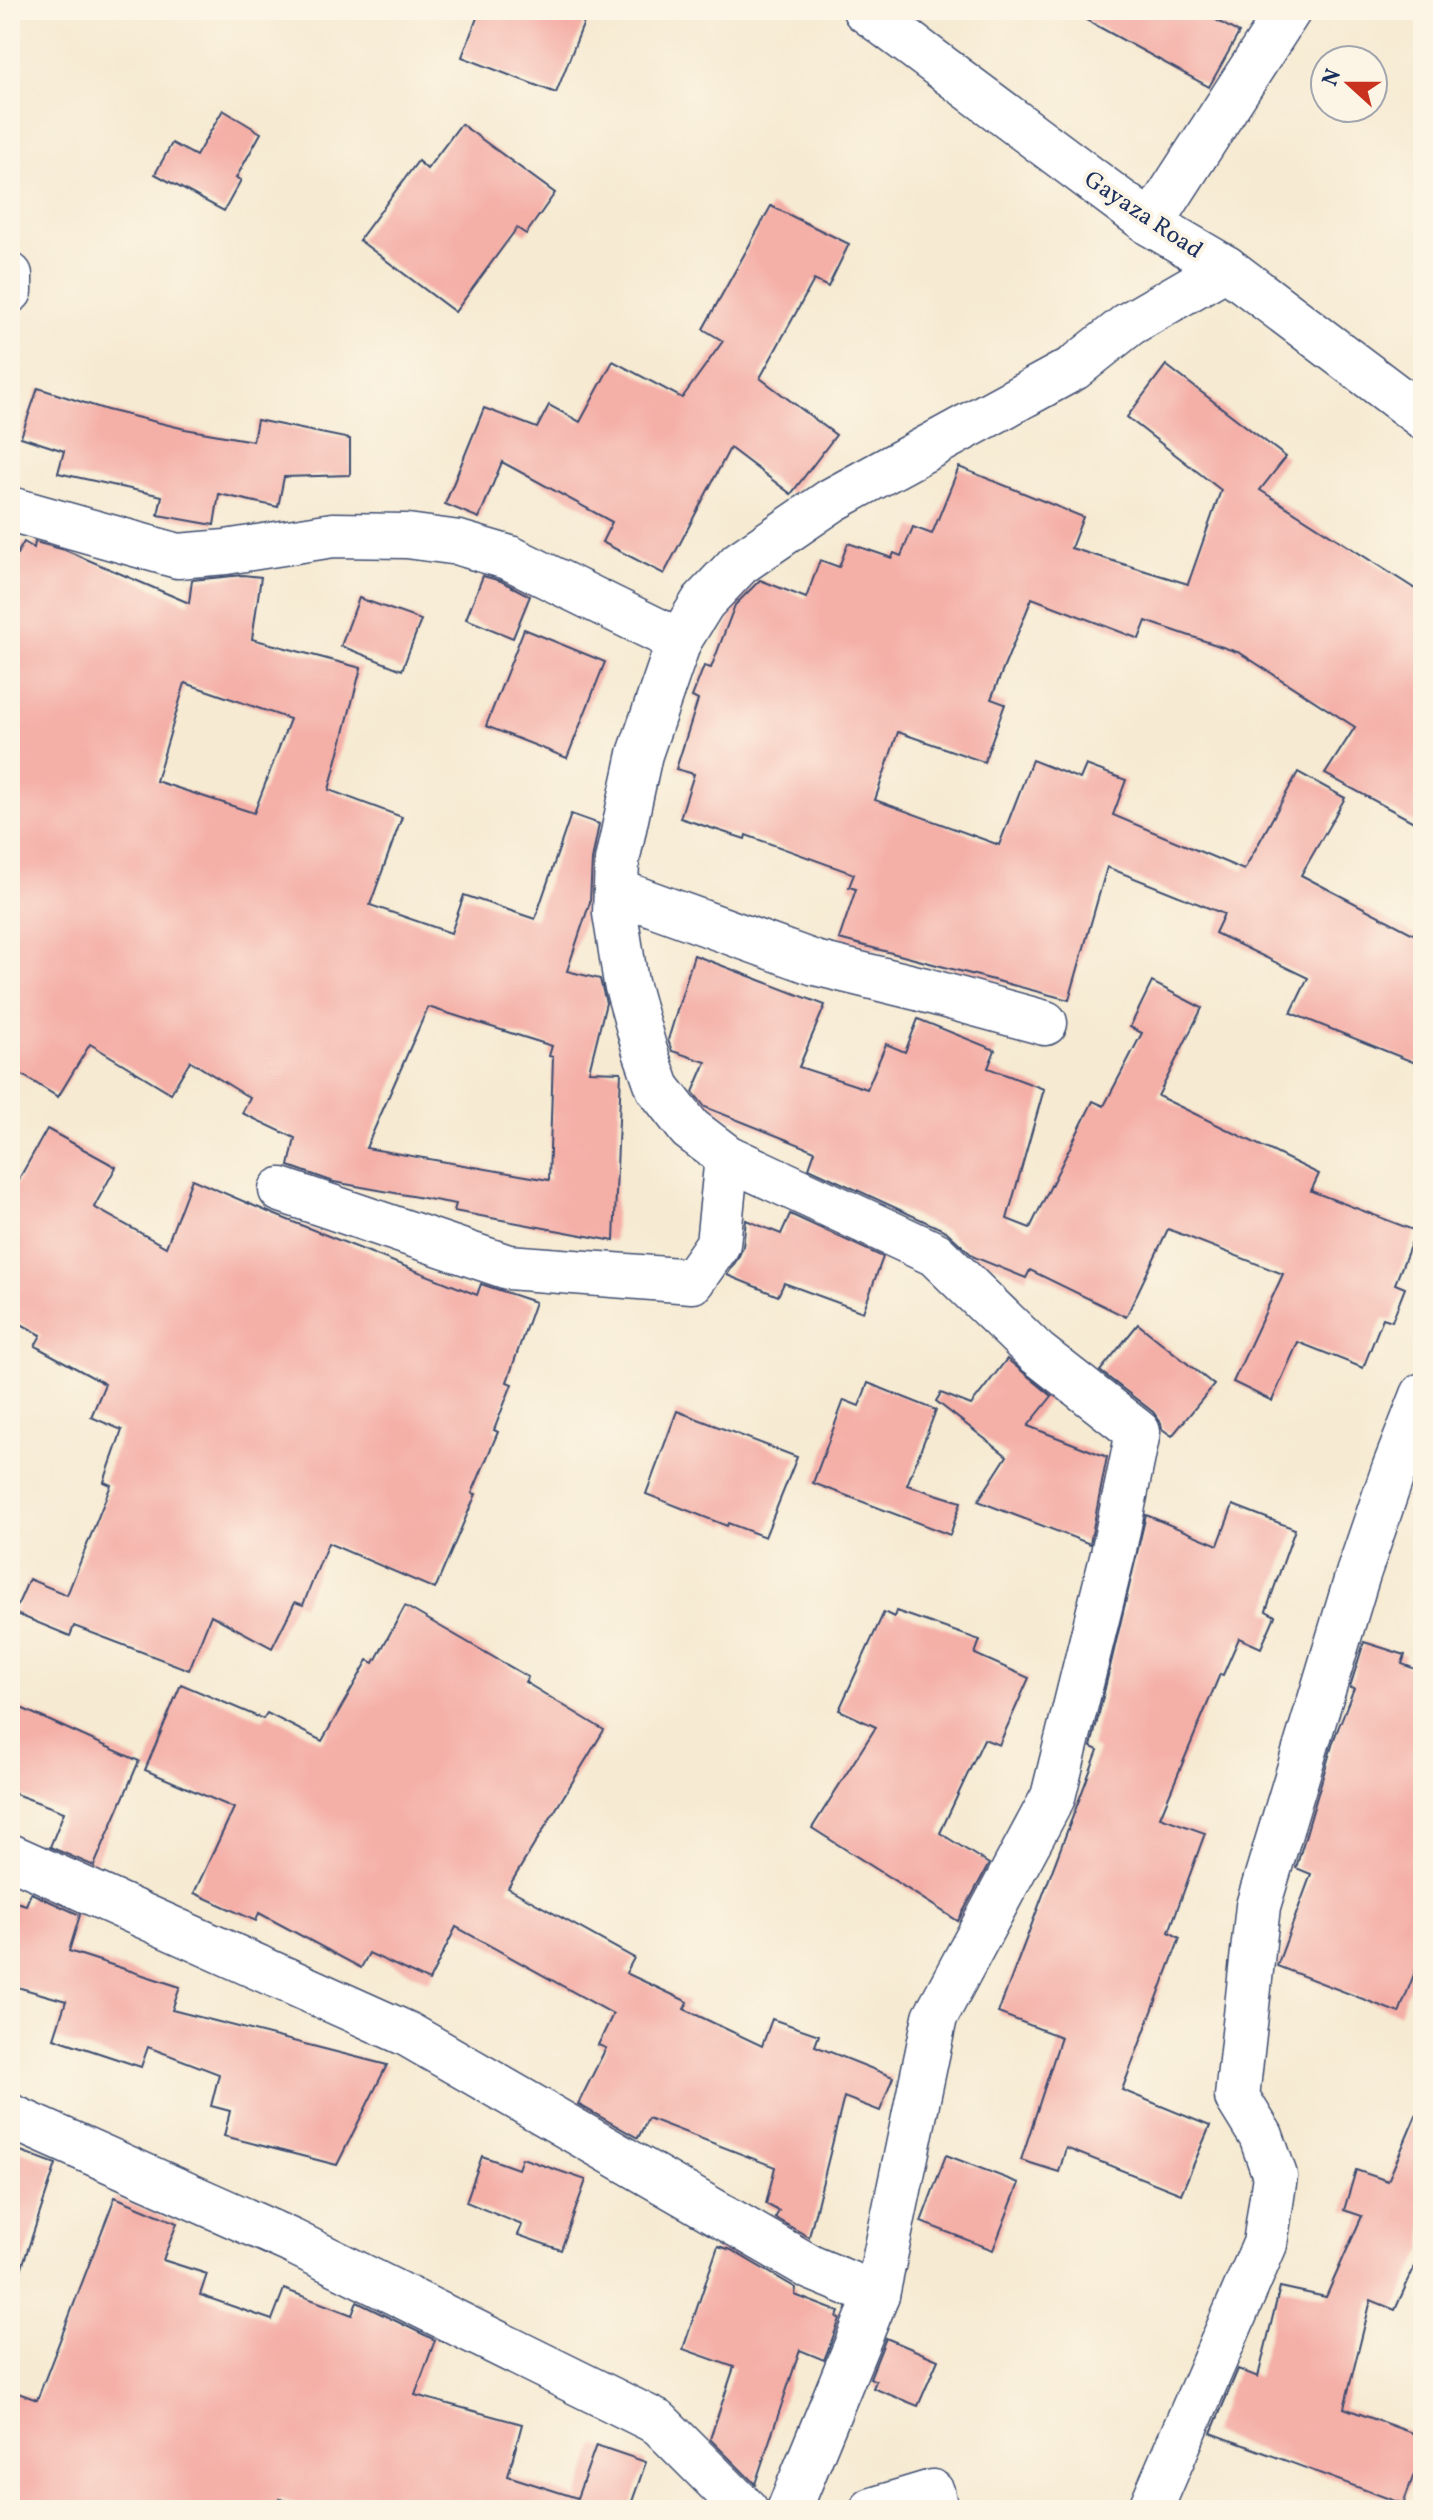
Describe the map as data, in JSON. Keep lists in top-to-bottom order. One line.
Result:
{"streets":{"street":["Gayaza Road"]},"north":"left"}
